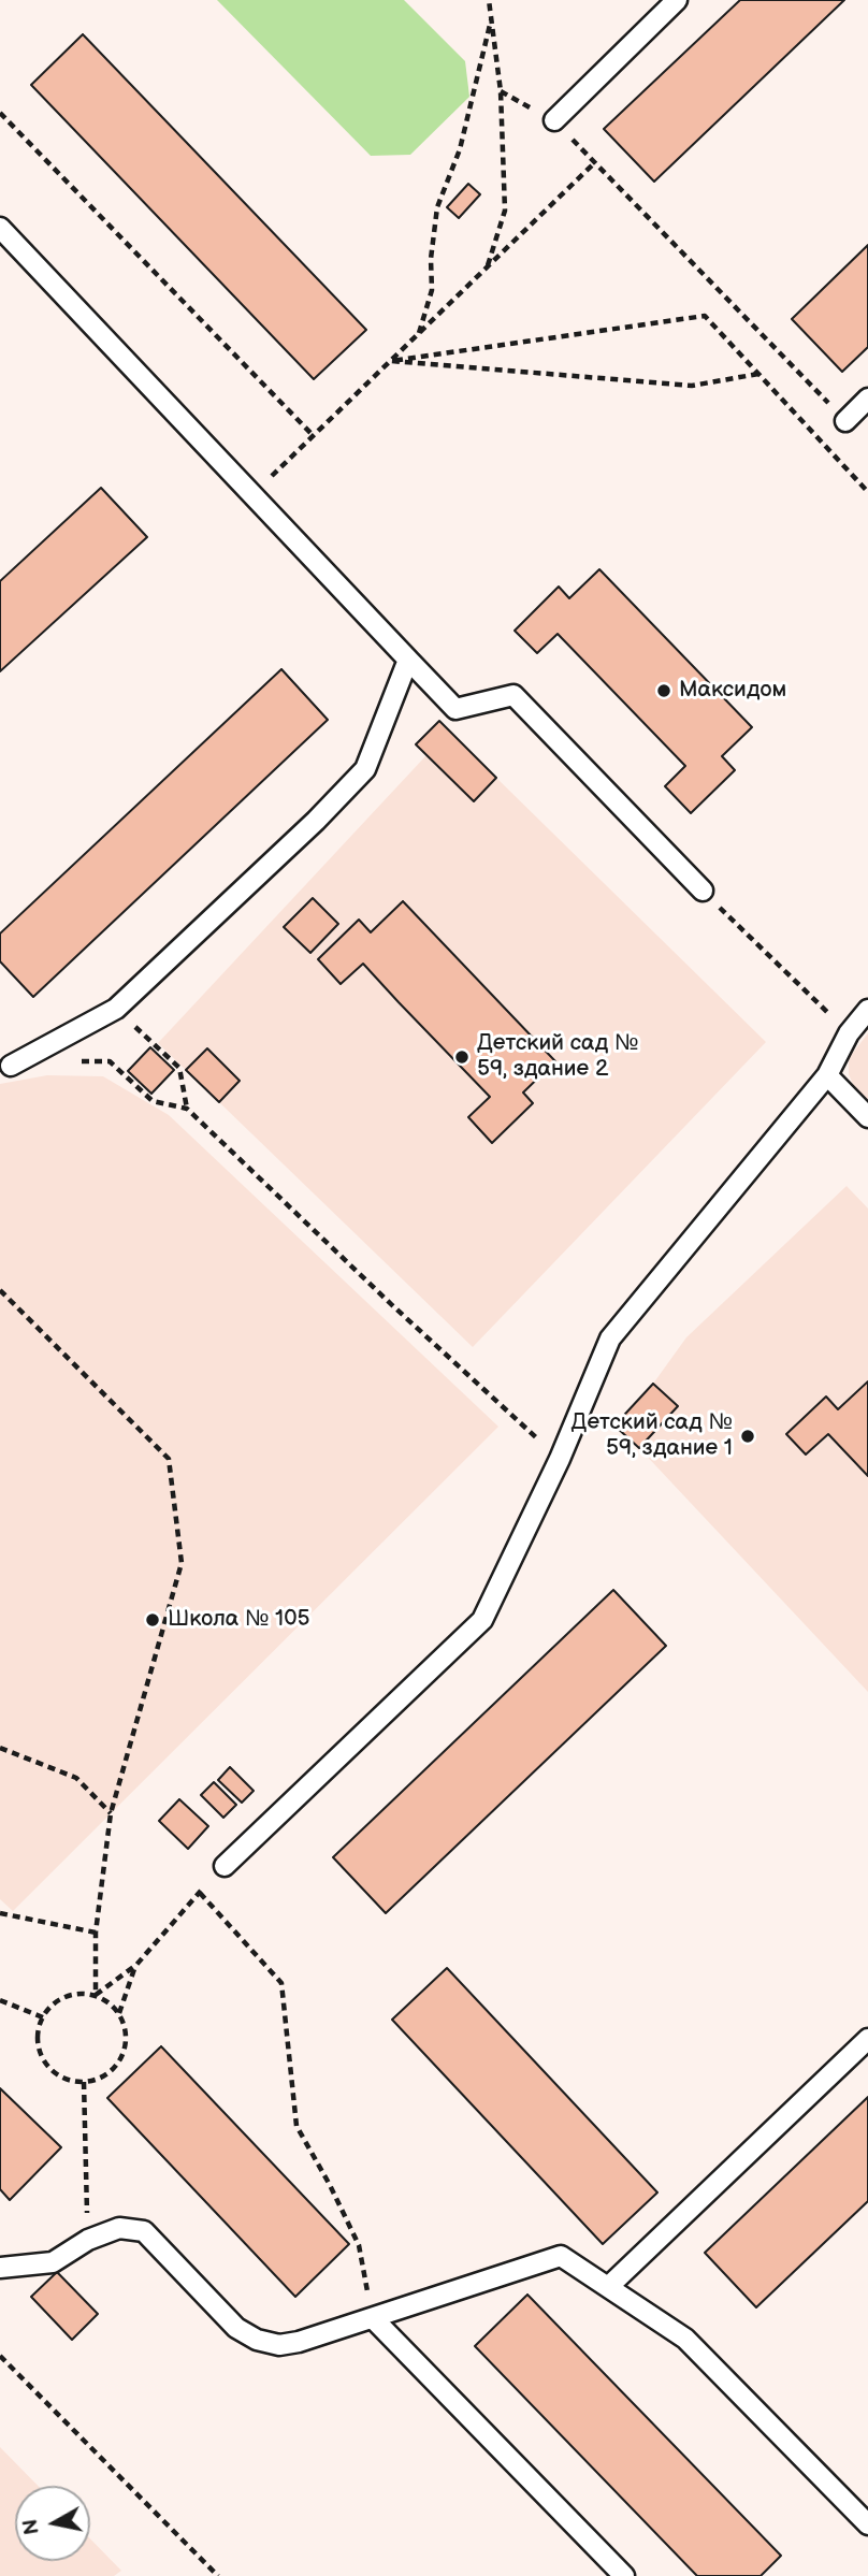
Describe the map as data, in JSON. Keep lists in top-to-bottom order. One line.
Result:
{"places":["Максидом","Детский сад № 59, здание 2","Детский сад № 59, здание 1","Школа № 105"],"north":"left"}
